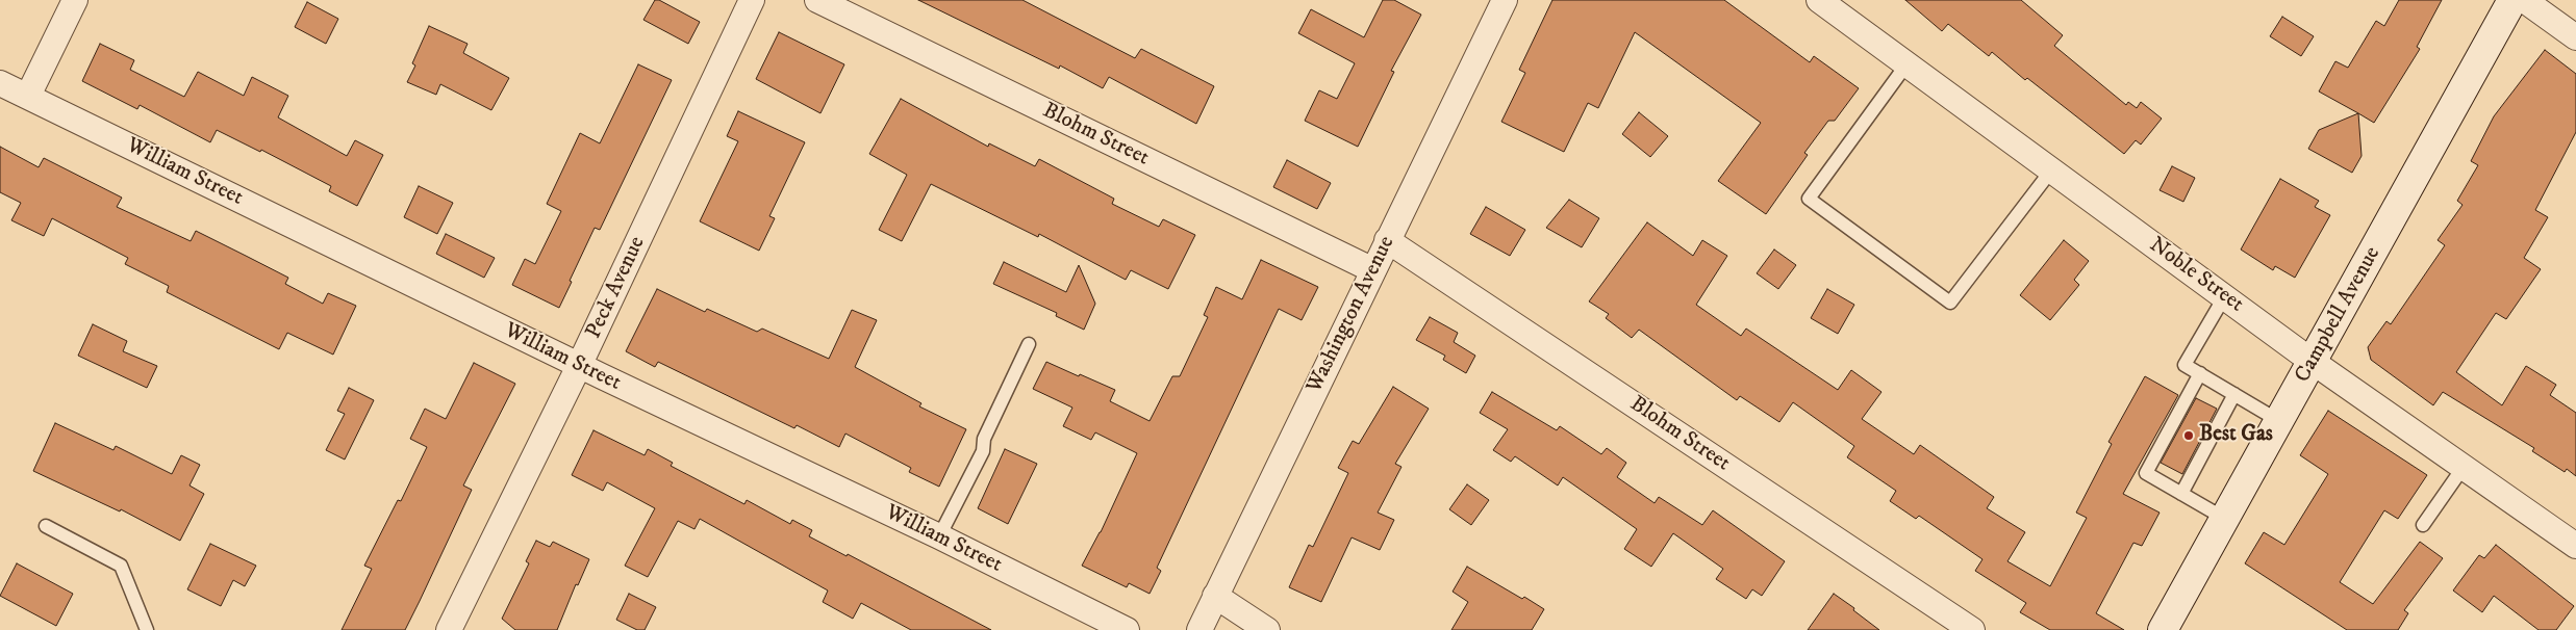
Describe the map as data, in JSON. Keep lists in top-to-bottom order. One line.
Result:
{"streets":{"main road":["Campbell Avenue"],"street":["Blohm Street","William Street","Noble Street","Peck Avenue","Washington Avenue"]},"crossings":[["Blohm Street","Washington Avenue"],["William Street","Peck Avenue"],["Noble Street","Campbell Avenue"]],"places":["Best Gas"]}
